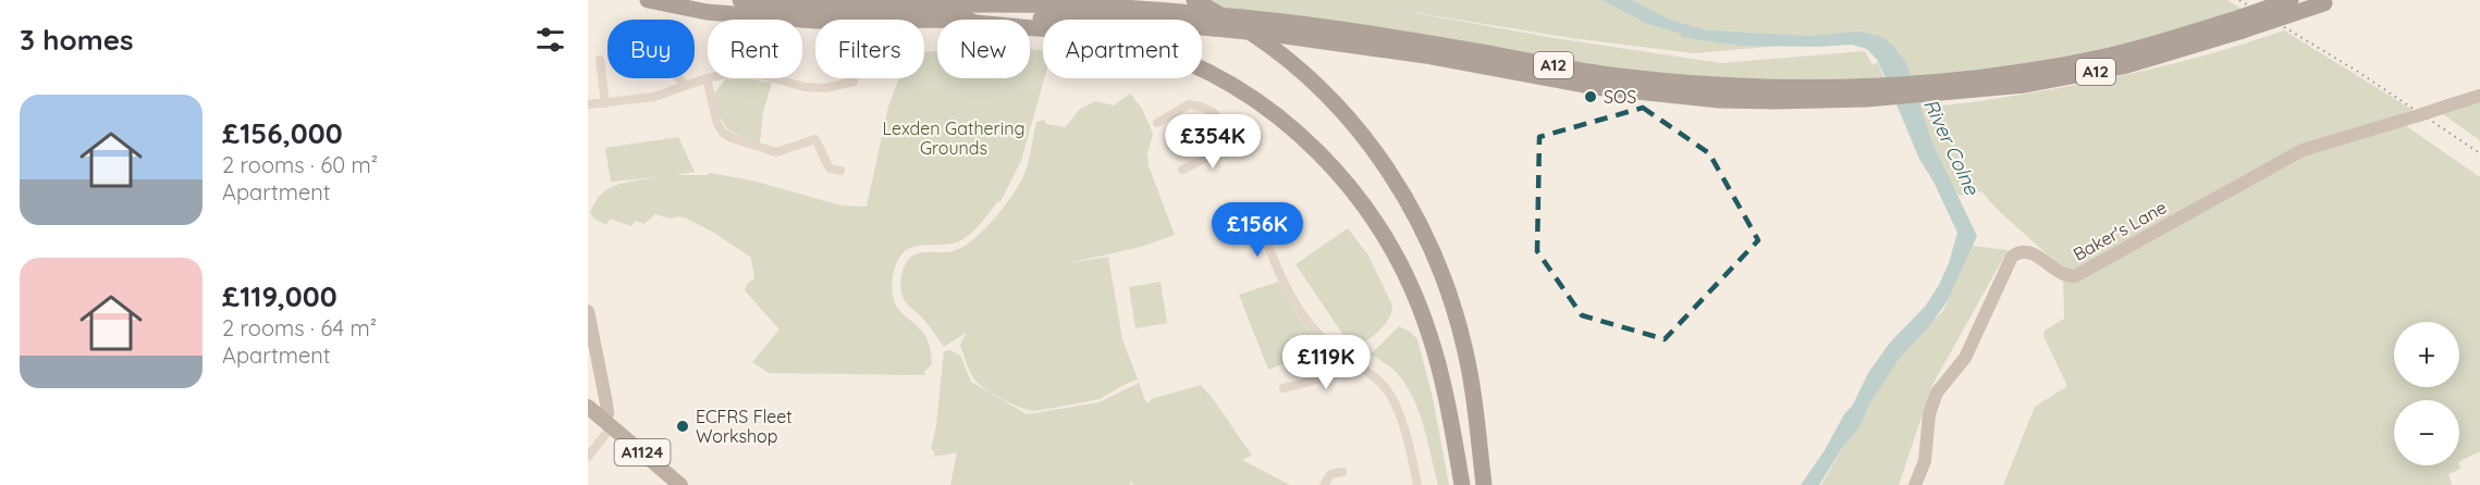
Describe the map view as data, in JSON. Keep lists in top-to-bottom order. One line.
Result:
{"streets":{"highway":["A12"],"main road":["A1124"],"street":["Baker's Lane"]},"water":["River Colne"],"parks":["Lexden Gathering Grounds"],"places":["SOS","ECFRS Fleet Workshop"],"page":{"heading":"3 homes","chip":["Buy","Rent","Filters","New","Apartment"],"list":[{"name":"£156,000","note":"2 rooms · 60 m² · Apartment"},{"name":"£119,000","note":"2 rooms · 64 m² · Apartment"}],"price":["£354K","£156K","£119K"],"map_buttons":["+","−"]}}
